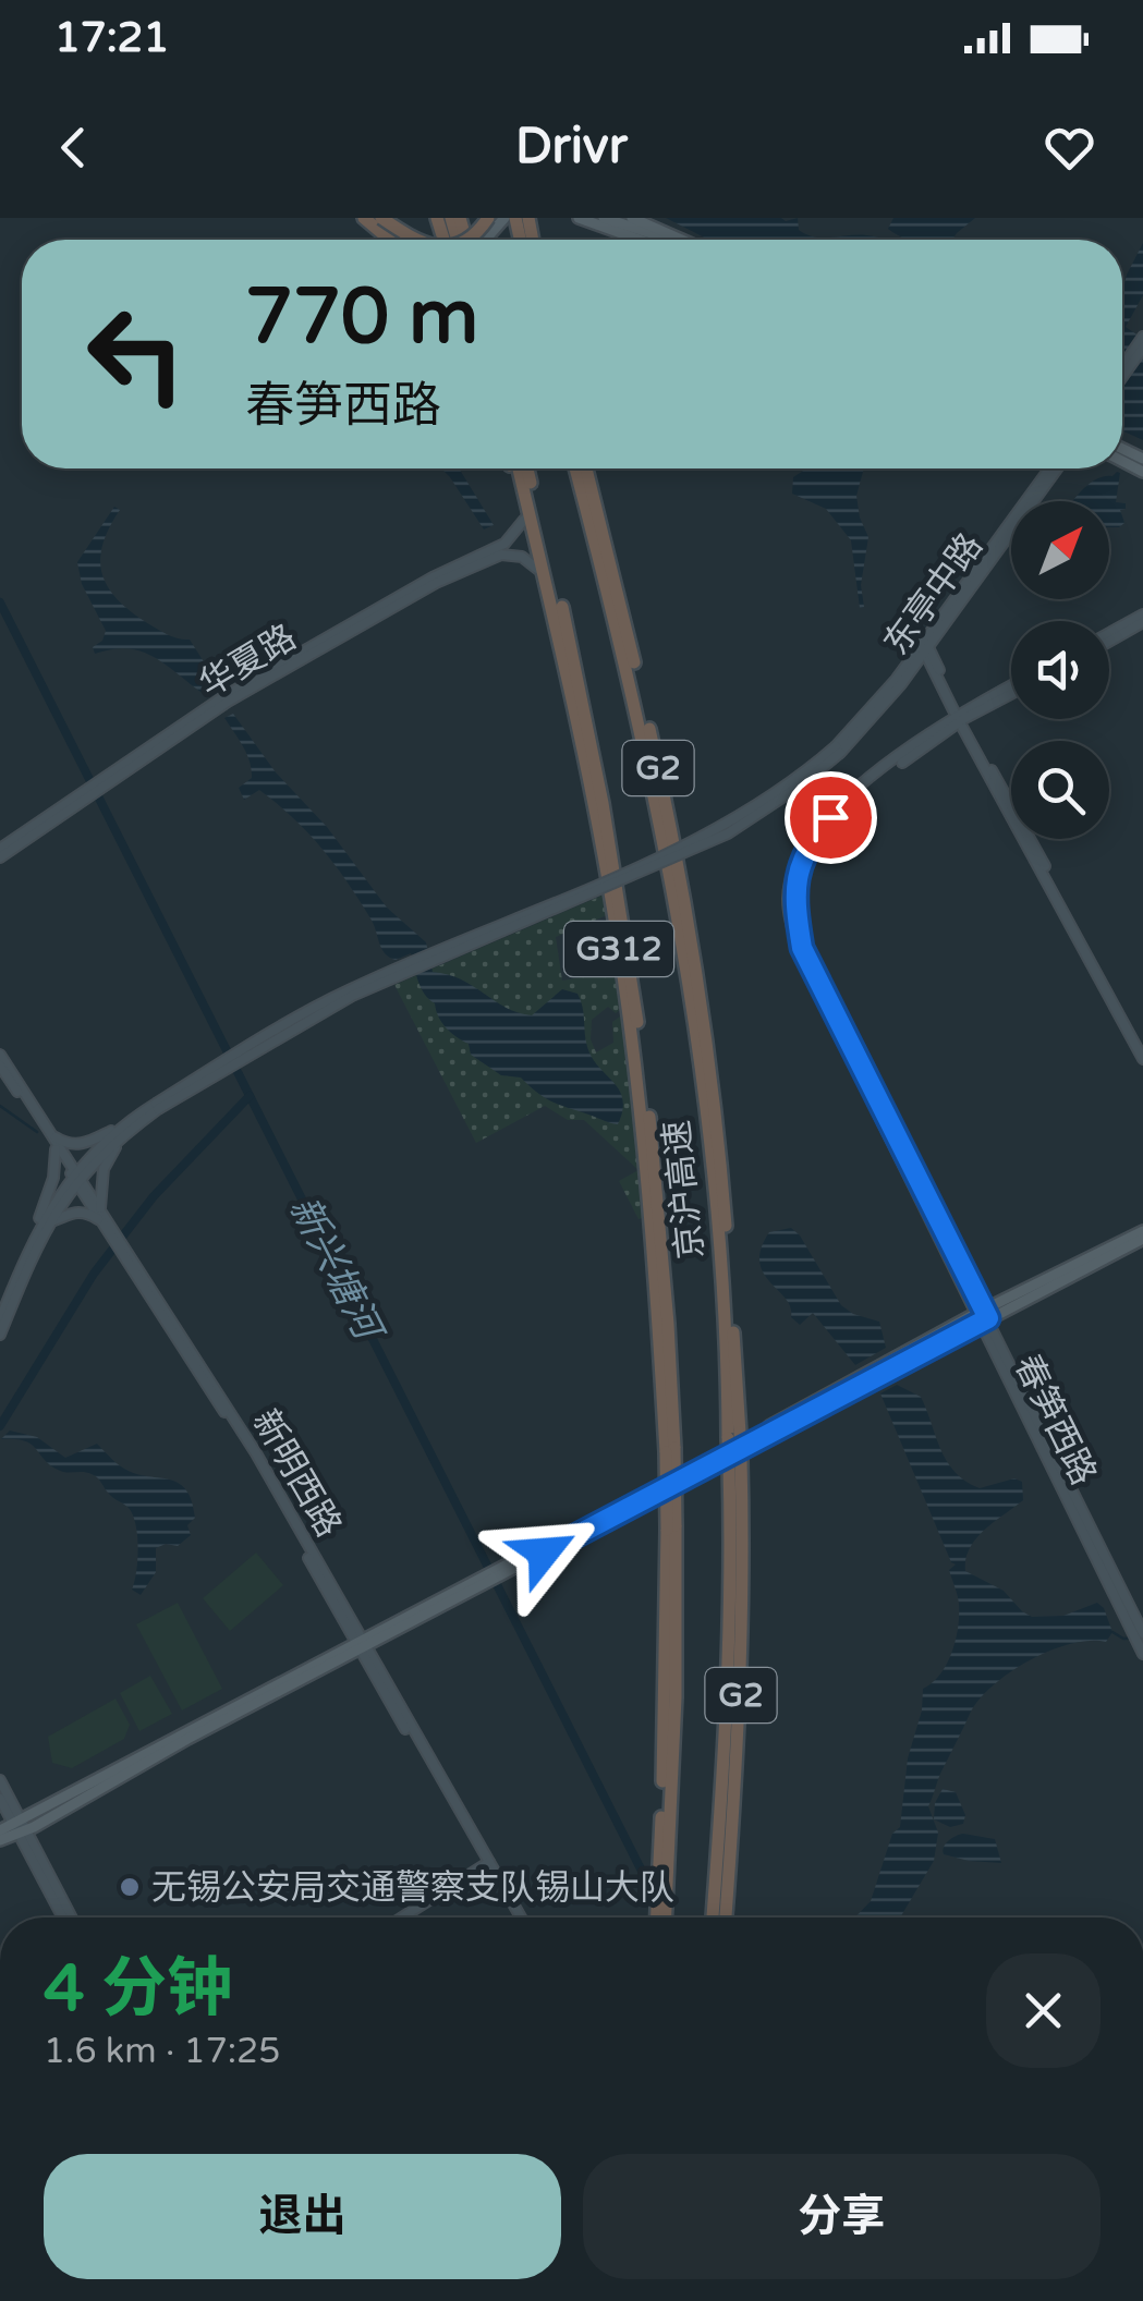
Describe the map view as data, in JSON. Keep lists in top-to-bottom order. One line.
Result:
{"streets":{"highway":["G2","G312","京沪高速"],"main road":["东亭中路","华夏路","春笋西路","新明西路"]},"crossings":[["东亭中路","新明西路"]],"water":["新兴塘河"],"places":["无锡公安局交通警察支队锡山大队"],"north":"top right","page":{"status":"17:21","header":"Drivr","turn":["770 m","春笋西路"],"heading":["4 分钟","1.6 km · 17:25"],"buttons":["退出","分享"]}}
